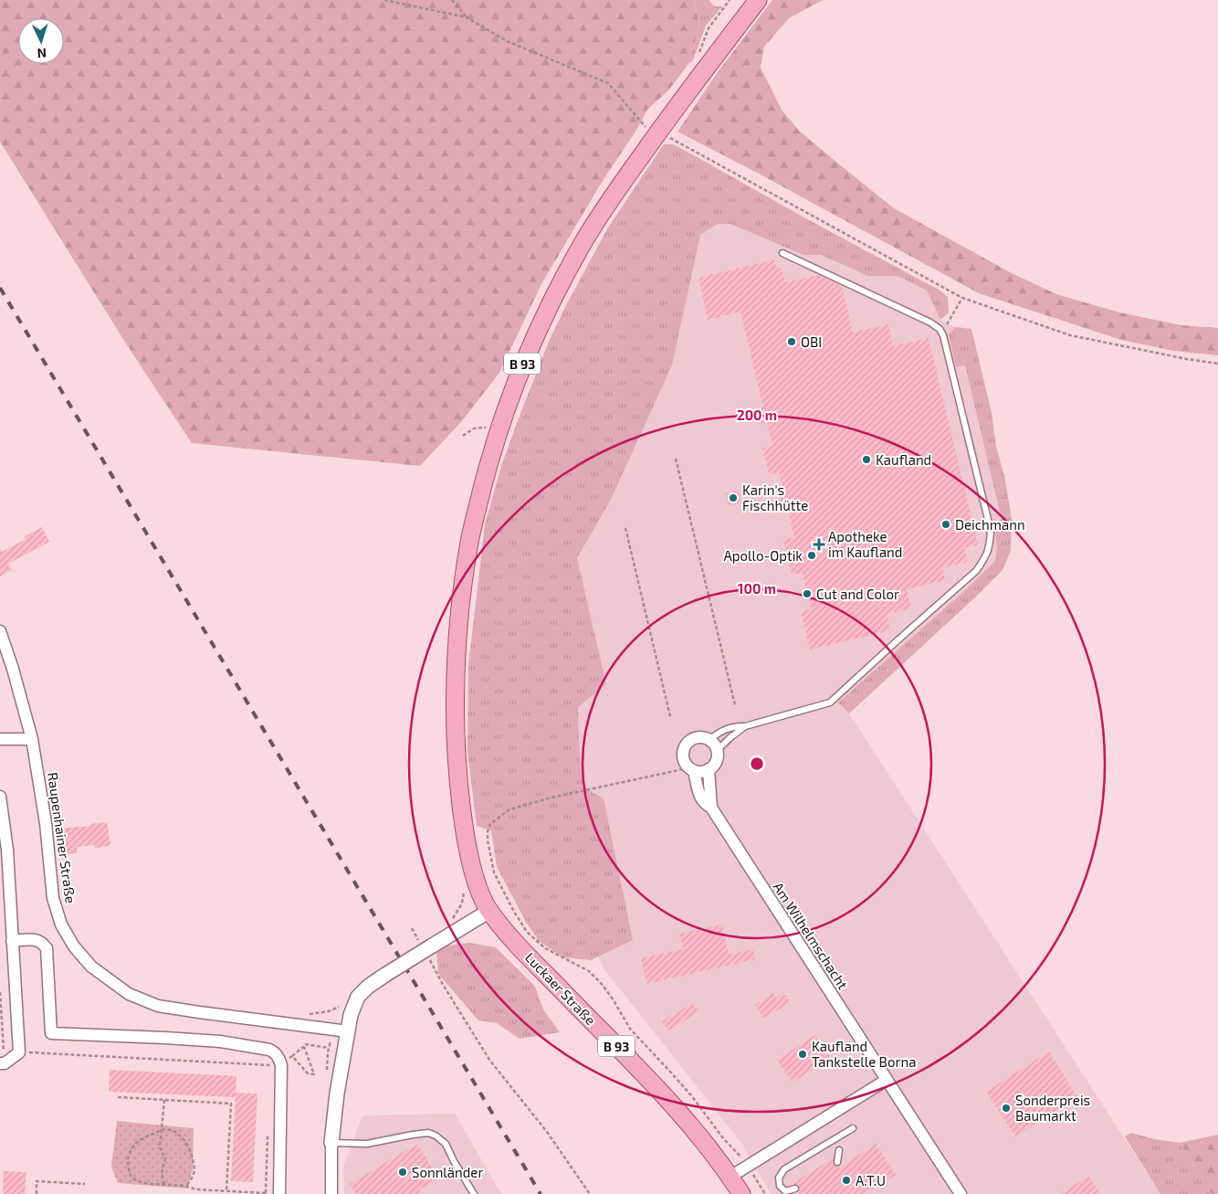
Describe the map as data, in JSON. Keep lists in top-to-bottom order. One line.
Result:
{"streets":{"main road":["B 93","Luckaer Straße"],"street":["Raupenhainer Straße","Am Wilhelmschacht"]},"crossings":[["B 93","Luckaer Straße"]],"places":{"other":["OBI","Kaufland","Karin's Fischhütte","Deichmann","Apollo-Optik","Cut and Color","Kaufland Tankstelle Borna","Sonderpreis Baumarkt","Sonnländer","A.T.U"],"health":["Apotheke im Kaufland"]},"north":"bottom","rings":["200 m","100 m"]}
